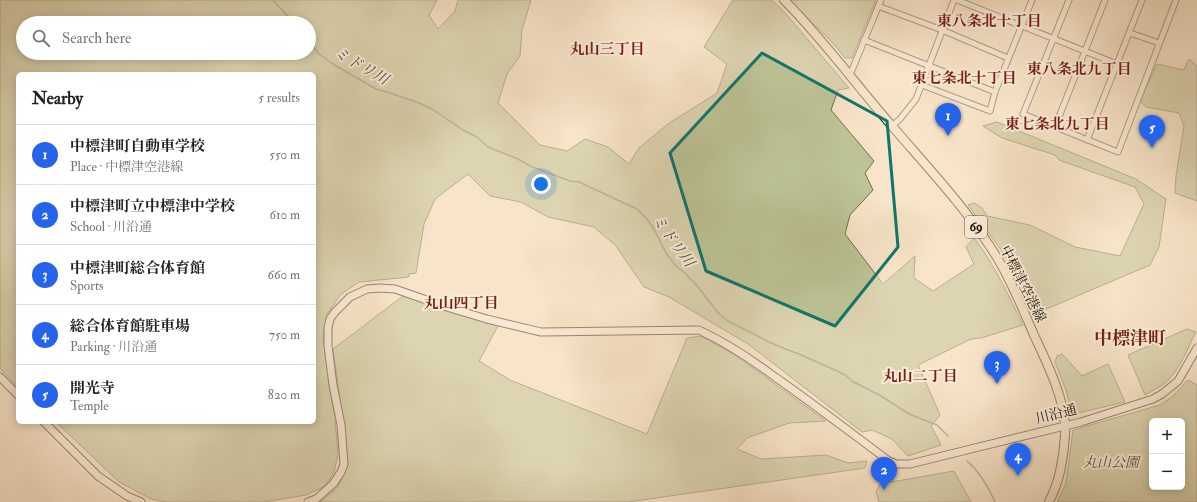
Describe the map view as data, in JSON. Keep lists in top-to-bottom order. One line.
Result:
{"streets":{"main road":["69","中標津空港線"],"street":["川沿通"]},"crossings":[["中標津空港線","川沿通"]],"districts":["東八条北十丁目","丸山三丁目","東八条北九丁目","東七条北十丁目","東七条北九丁目","丸山四丁目","中標津町","丸山二丁目"],"water":["ミドリ川"],"parks":["丸山公園"],"page":{"search":"Search here","heading":["Nearby","5 results"],"pins":["1","5","3","4","2"],"list":[{"mark":"1","name":"中標津町自動車学校","note":"Place · 中標津空港線","value":"550 m"},{"mark":"2","name":"中標津町立中標津中学校","note":"School · 川沿通","value":"610 m"},{"mark":"3","name":"中標津町総合体育館","note":"Sports","value":"660 m"},{"mark":"4","name":"総合体育館駐車場","note":"Parking · 川沿通","value":"750 m"},{"mark":"5","name":"開光寺","note":"Temple","value":"820 m"}],"map_buttons":["+","−"]}}
